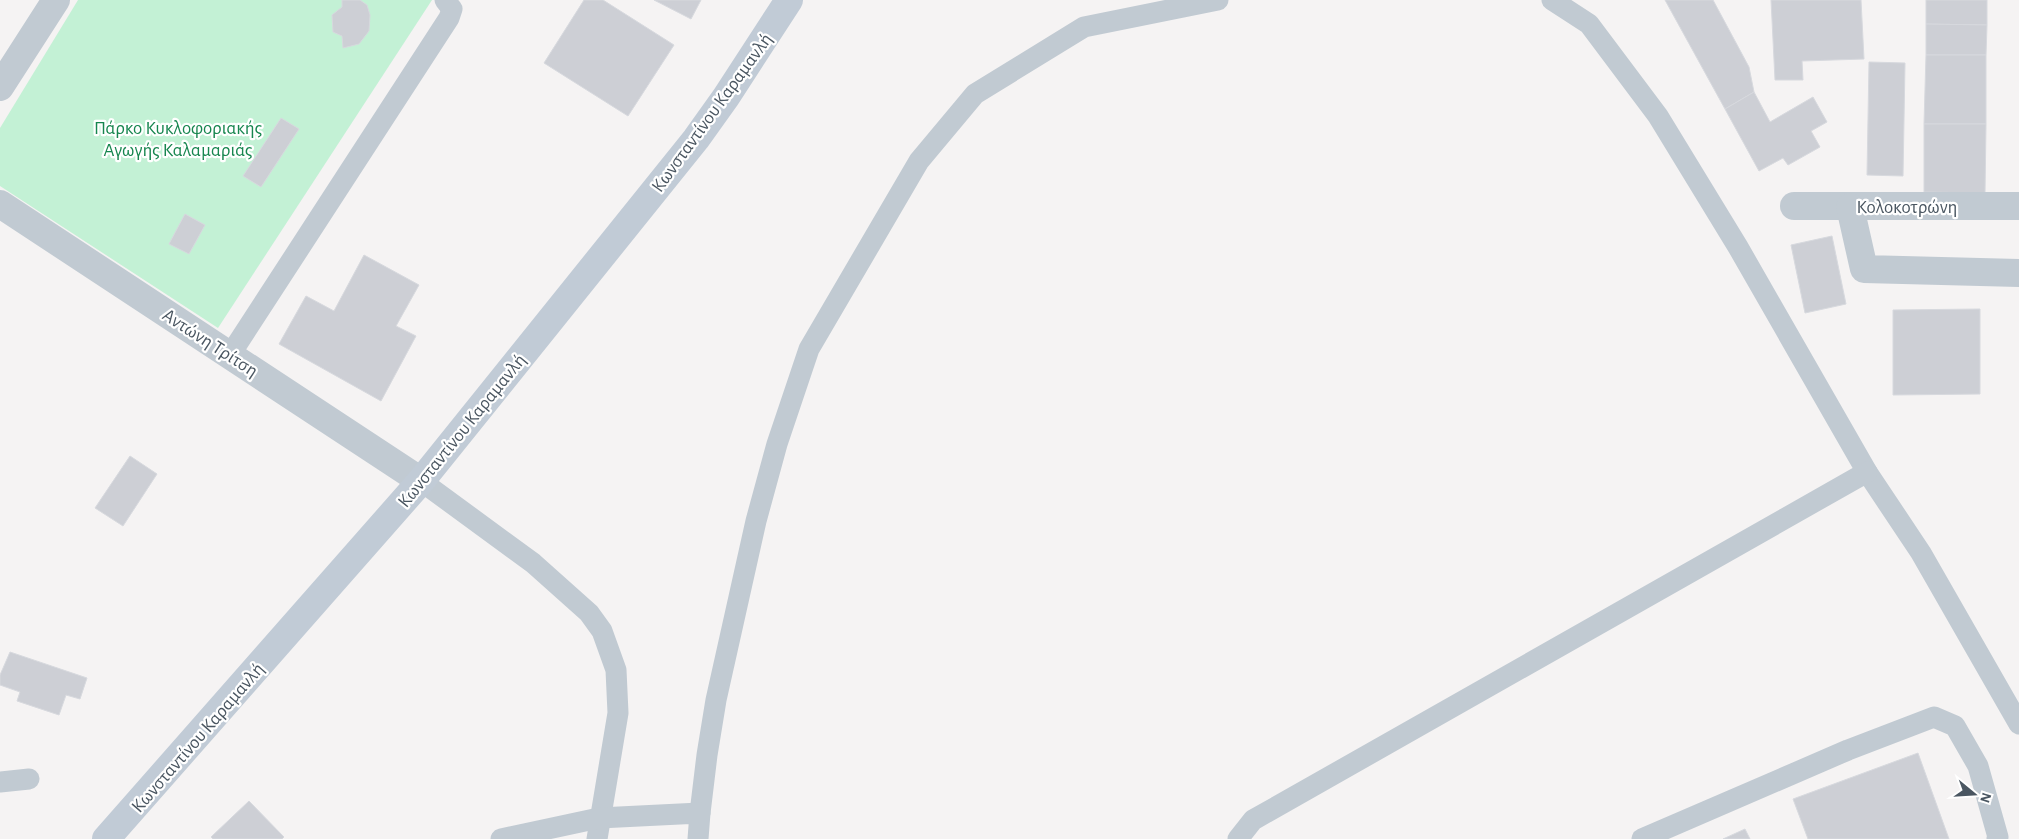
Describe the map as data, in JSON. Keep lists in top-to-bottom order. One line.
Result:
{"streets":{"main road":["Κωνσταντίνου Καραμανλή"],"street":["Κολοκοτρώνη","Αντώνη Τρίτση"]},"crossings":[["Κωνσταντίνου Καραμανλή","Αντώνη Τρίτση"]],"parks":["Πάρκο Κυκλοφοριακής Αγωγής Καλαμαριάς"],"north":"right"}
